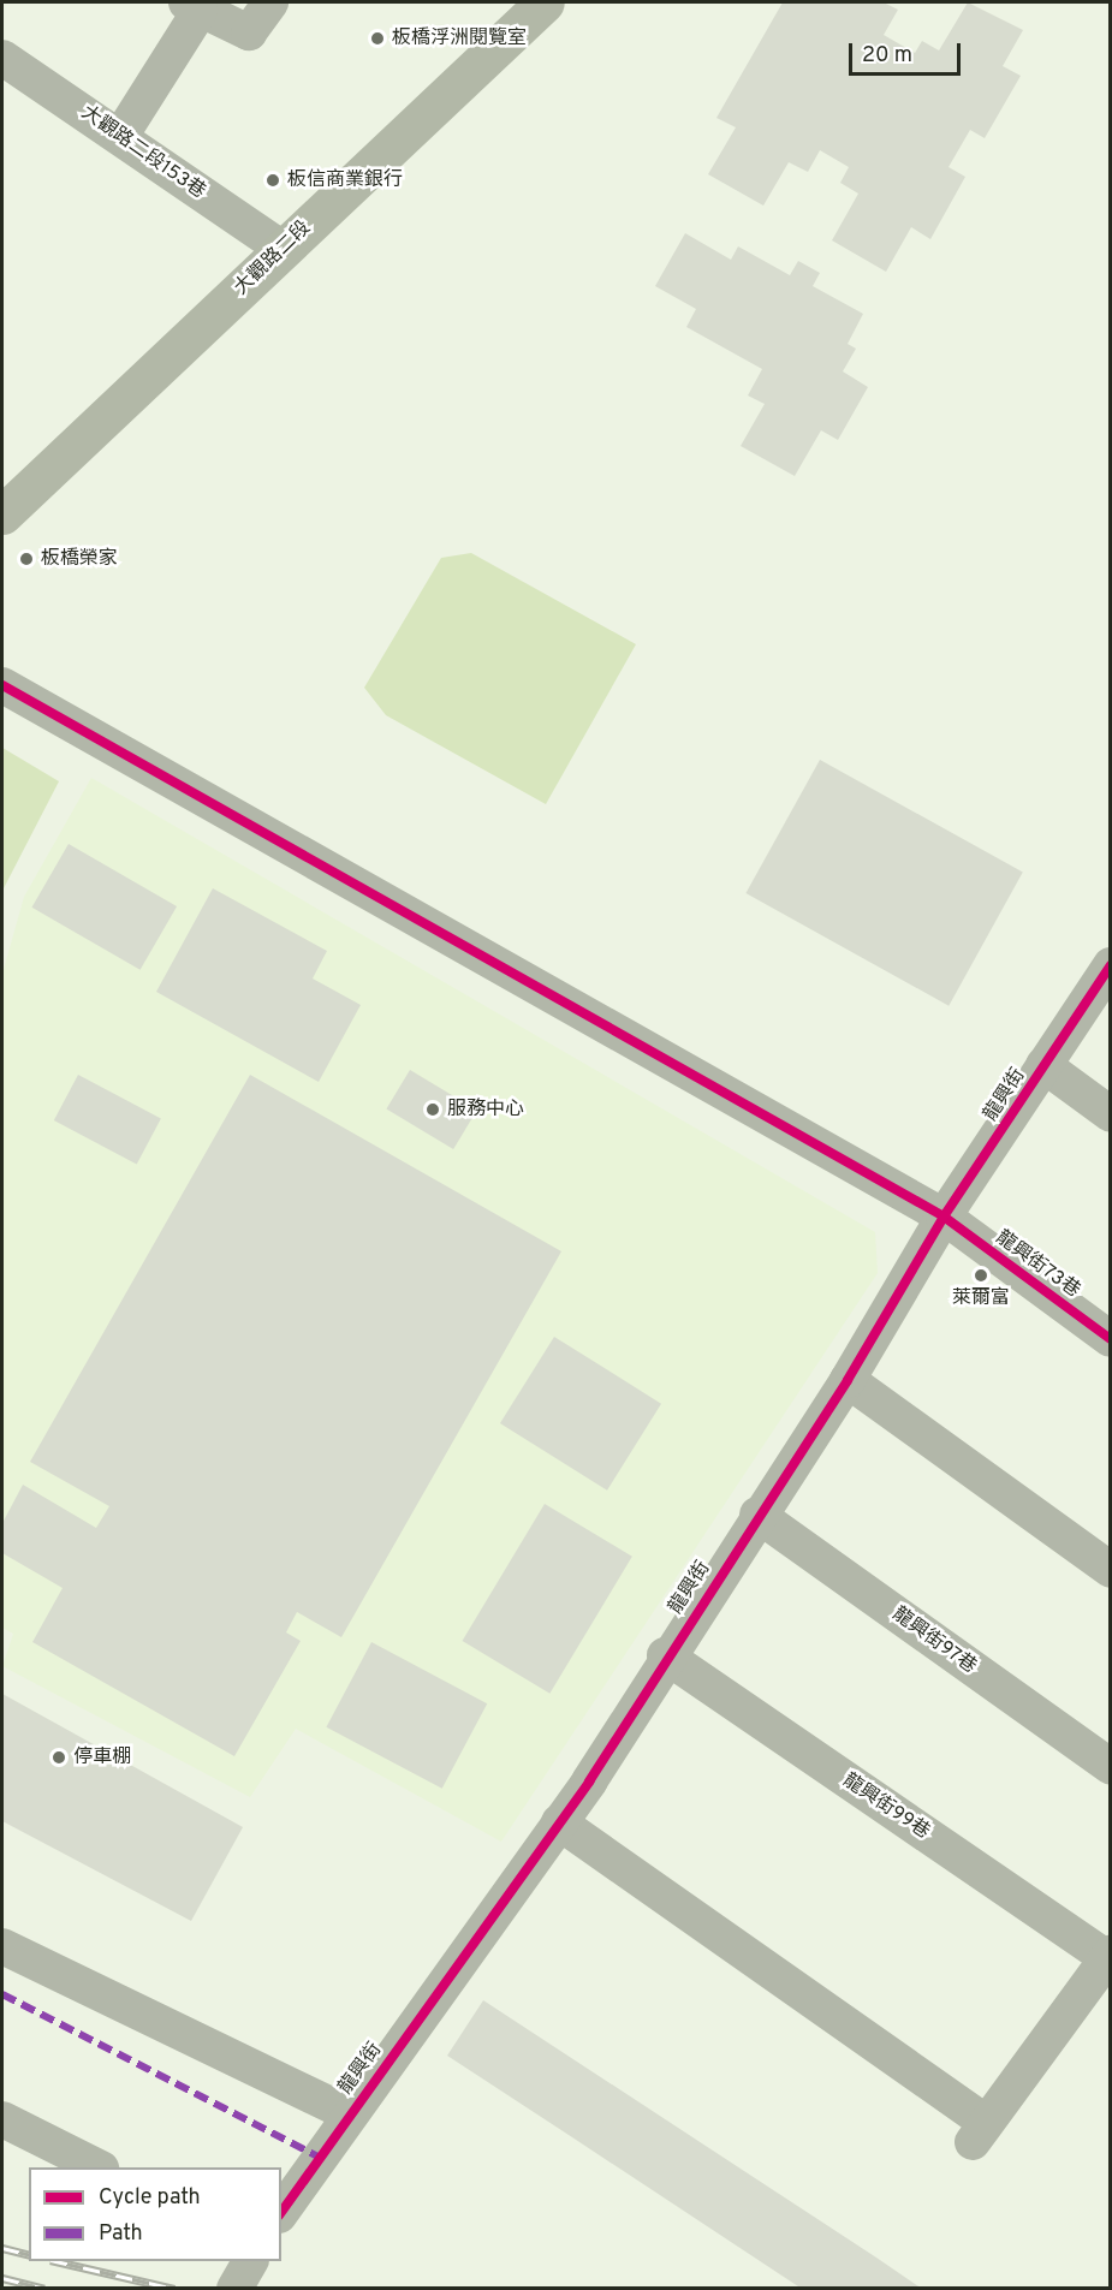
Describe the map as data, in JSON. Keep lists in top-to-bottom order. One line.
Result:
{"streets":{"main road":["大觀路二段"],"street":["大觀路二段153巷","龍興街","龍興街73巷","龍興街97巷","龍興街99巷"]},"crossings":[["大觀路二段153巷","大觀路二段"],["龍興街","龍興街73巷"],["龍興街","龍興街97巷"],["龍興街","龍興街99巷"]],"places":["板橋浮洲閱覽室","板信商業銀行","板橋榮家","服務中心","萊爾富","停車棚"],"legend":["Cycle path","Path"],"scale_bar":"20 m"}
